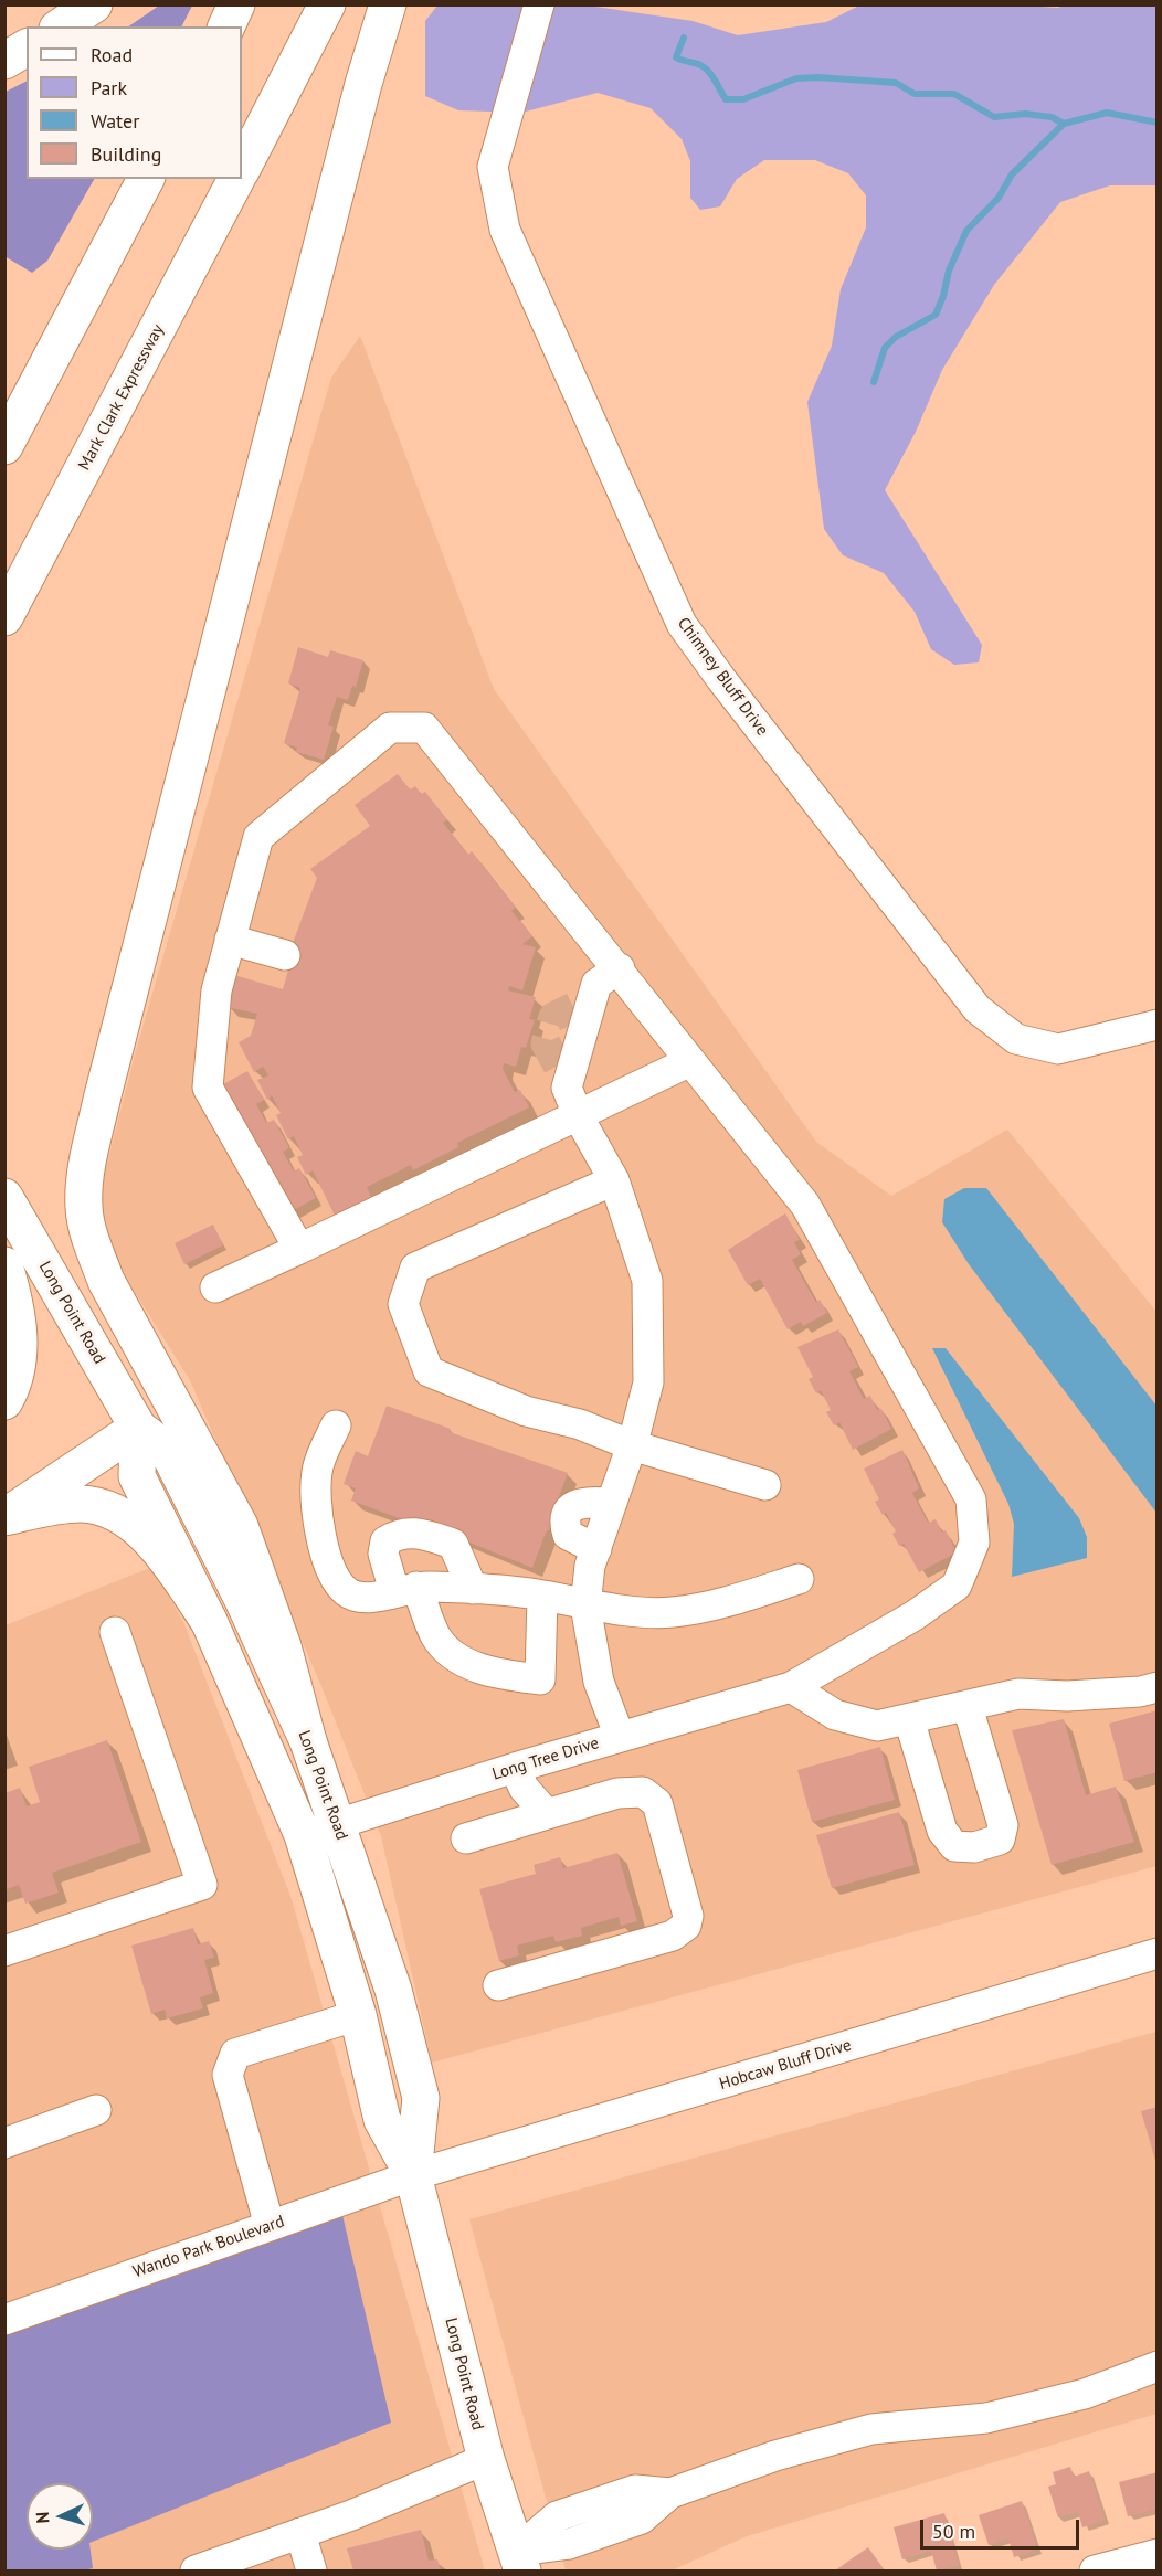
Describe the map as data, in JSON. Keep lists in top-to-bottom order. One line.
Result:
{"streets":{"main road":["Mark Clark Expressway","Long Point Road"],"street":["Chimney Bluff Drive","Long Tree Drive","Hobcaw Bluff Drive","Wando Park Boulevard"]},"crossings":[["Long Point Road","Long Tree Drive"],["Long Point Road","Hobcaw Bluff Drive"],["Long Point Road","Wando Park Boulevard"],["Hobcaw Bluff Drive","Wando Park Boulevard"]],"legend":["Road","Park","Water","Building"],"scale_bar":"50 m","north":"left"}
